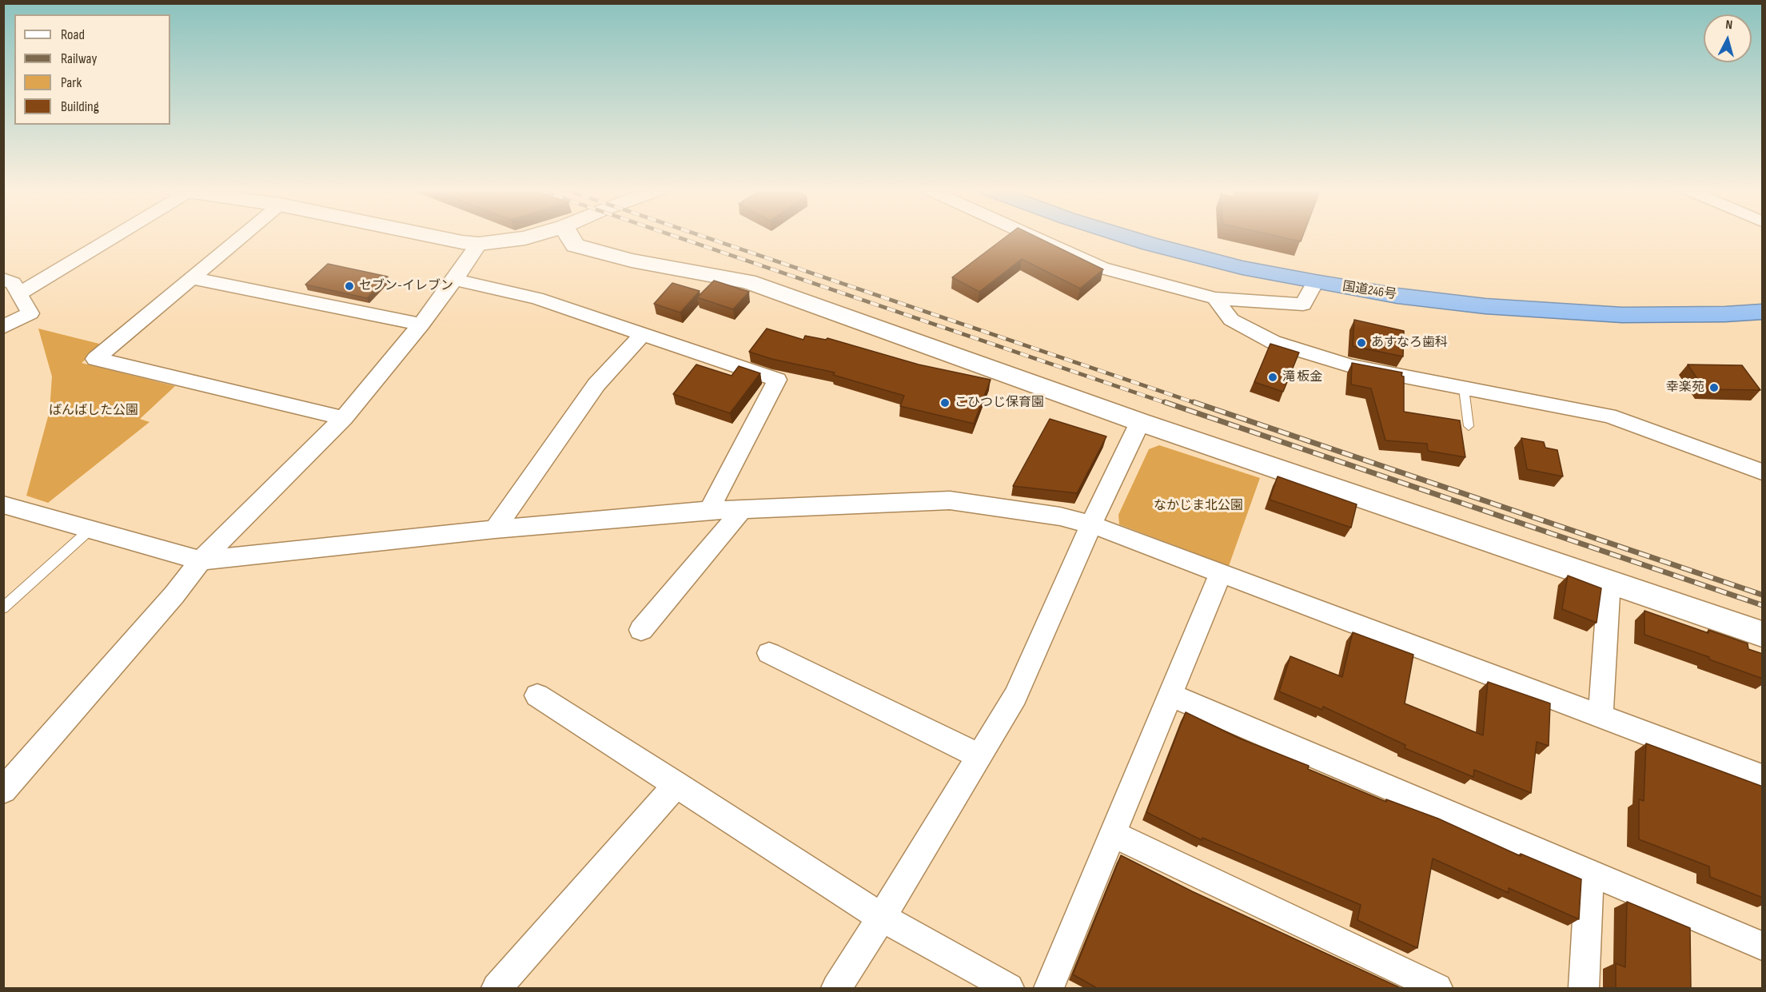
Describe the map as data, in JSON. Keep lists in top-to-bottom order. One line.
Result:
{"streets":{"highway":["国道246号"]},"parks":["ばんばした公園","なかじま北公園"],"places":["セブン-イレブン","あすなろ歯科","滝 板金","幸楽苑","こひつじ保育園"],"legend":["Road","Railway","Park","Building"],"north":"top"}
